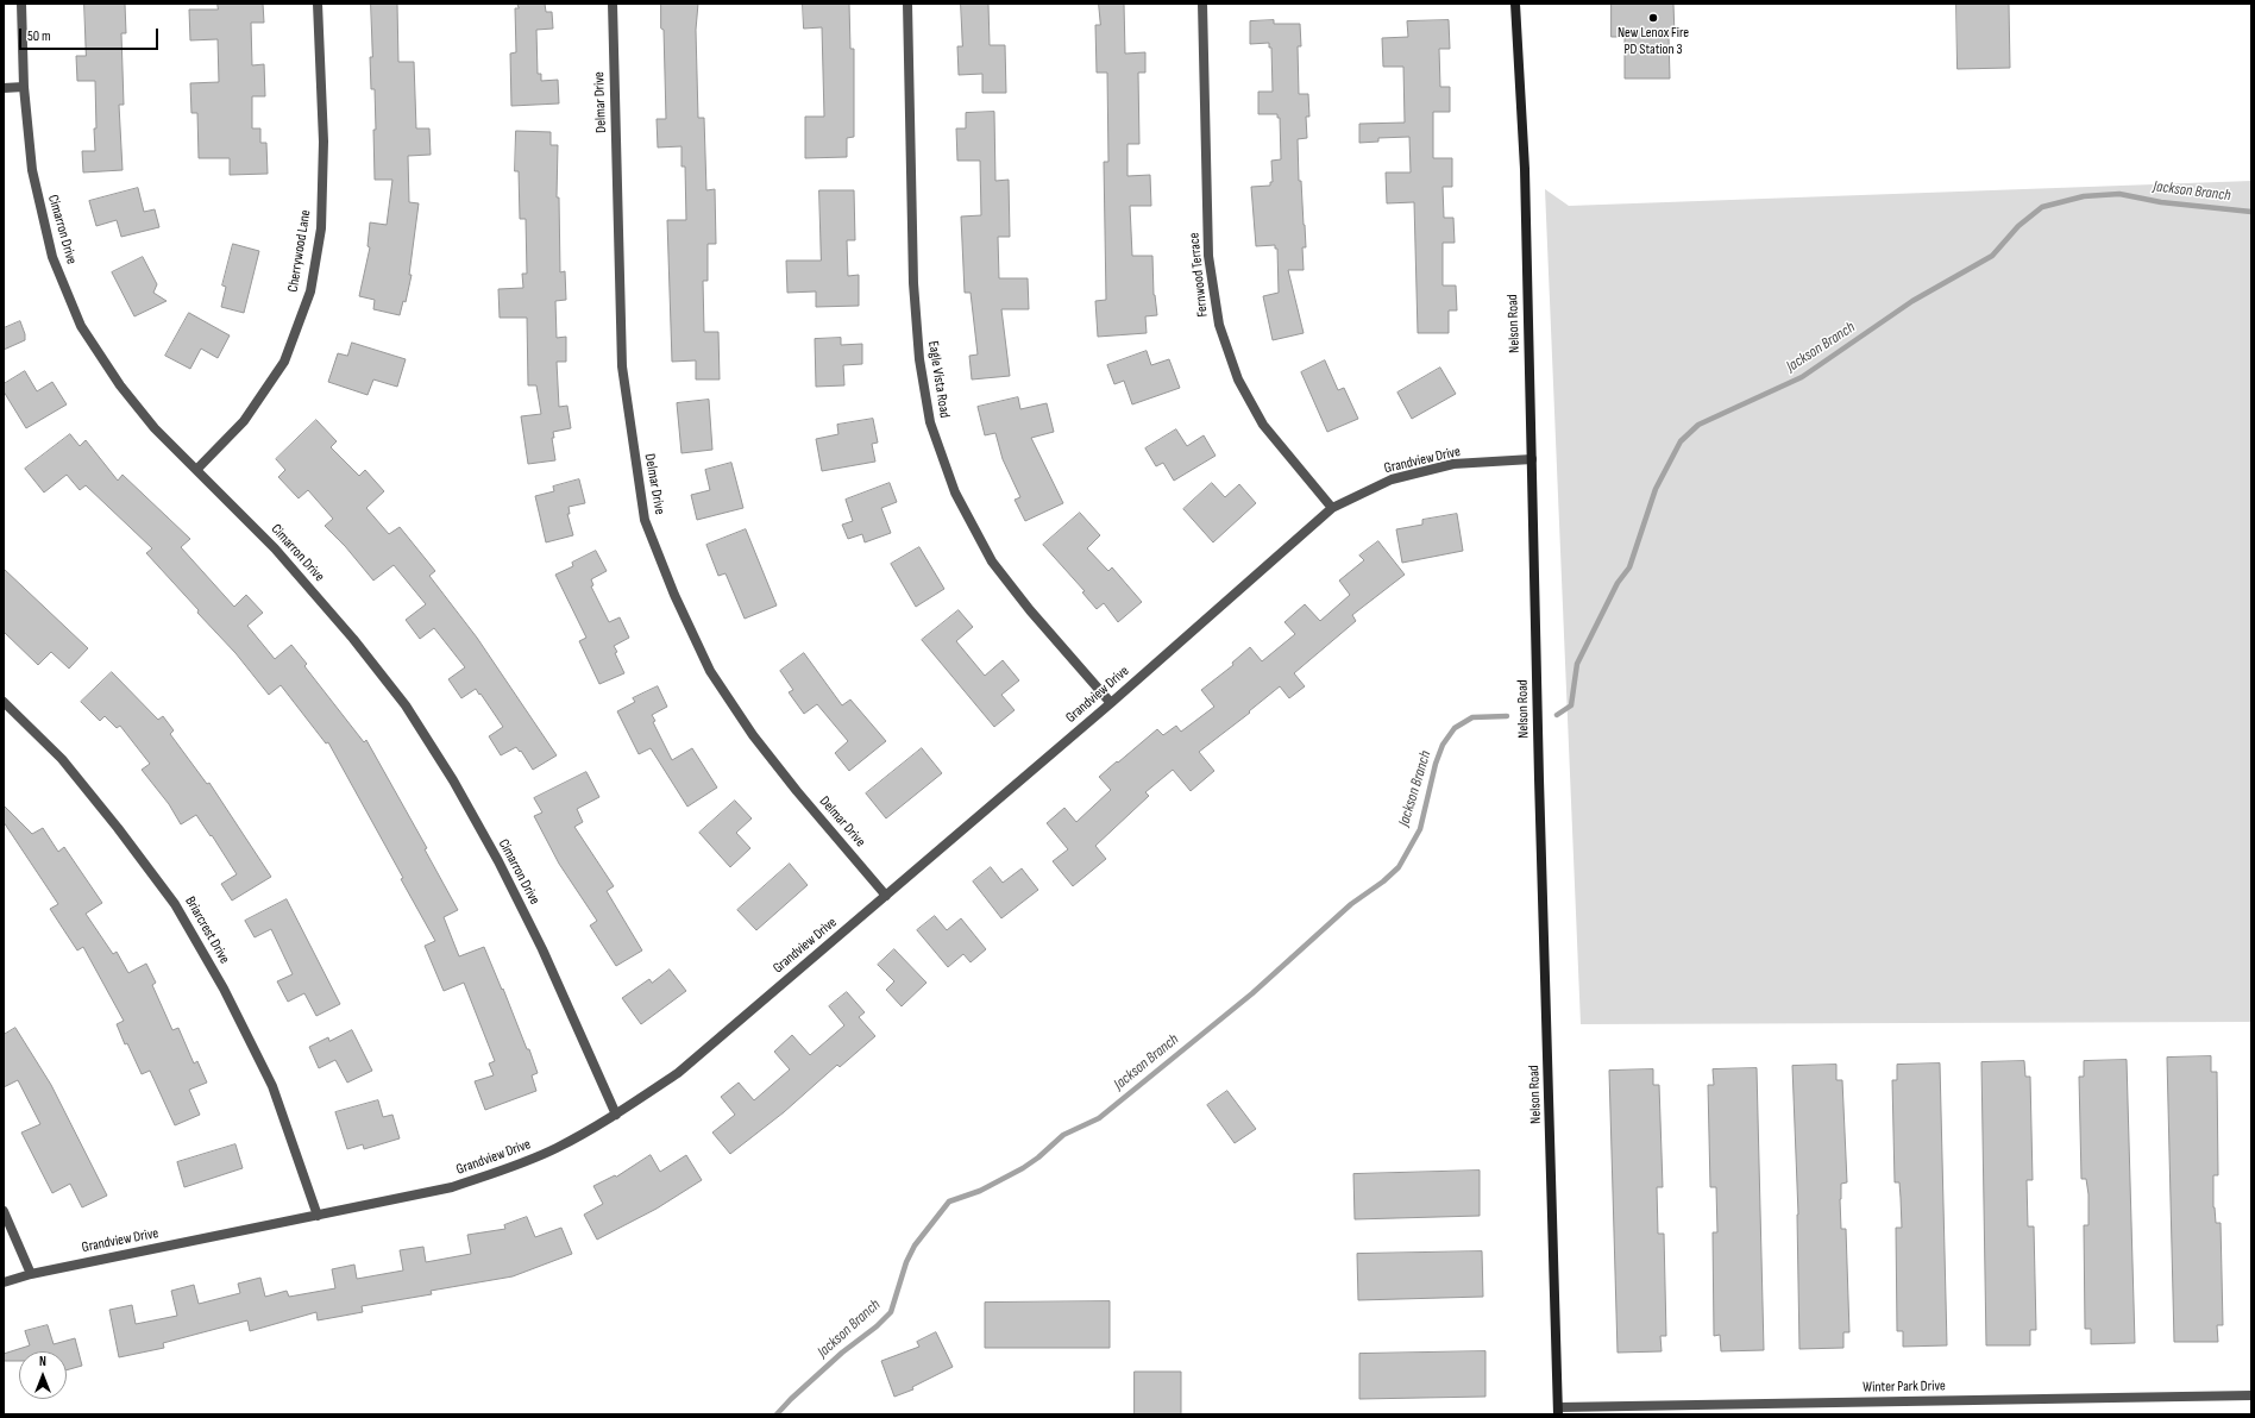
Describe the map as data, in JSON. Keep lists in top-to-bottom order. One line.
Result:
{"streets":{"street":["Delmar Drive","Cimarron Drive","Cherrywood Lane","Fernwood Terrace","Nelson Road","Eagle Vista Road","Grandview Drive","Briarcrest Drive","Winter Park Drive"]},"crossings":[["Delmar Drive","Grandview Drive"],["Cimarron Drive","Cherrywood Lane"],["Cimarron Drive","Grandview Drive"],["Fernwood Terrace","Grandview Drive"],["Nelson Road","Grandview Drive"],["Nelson Road","Winter Park Drive"],["Eagle Vista Road","Grandview Drive"],["Grandview Drive","Briarcrest Drive"]],"water":["Jackson Branch"],"places":["New Lenox Fire PD Station 3"],"scale_bar":"50 m","north":"top"}
